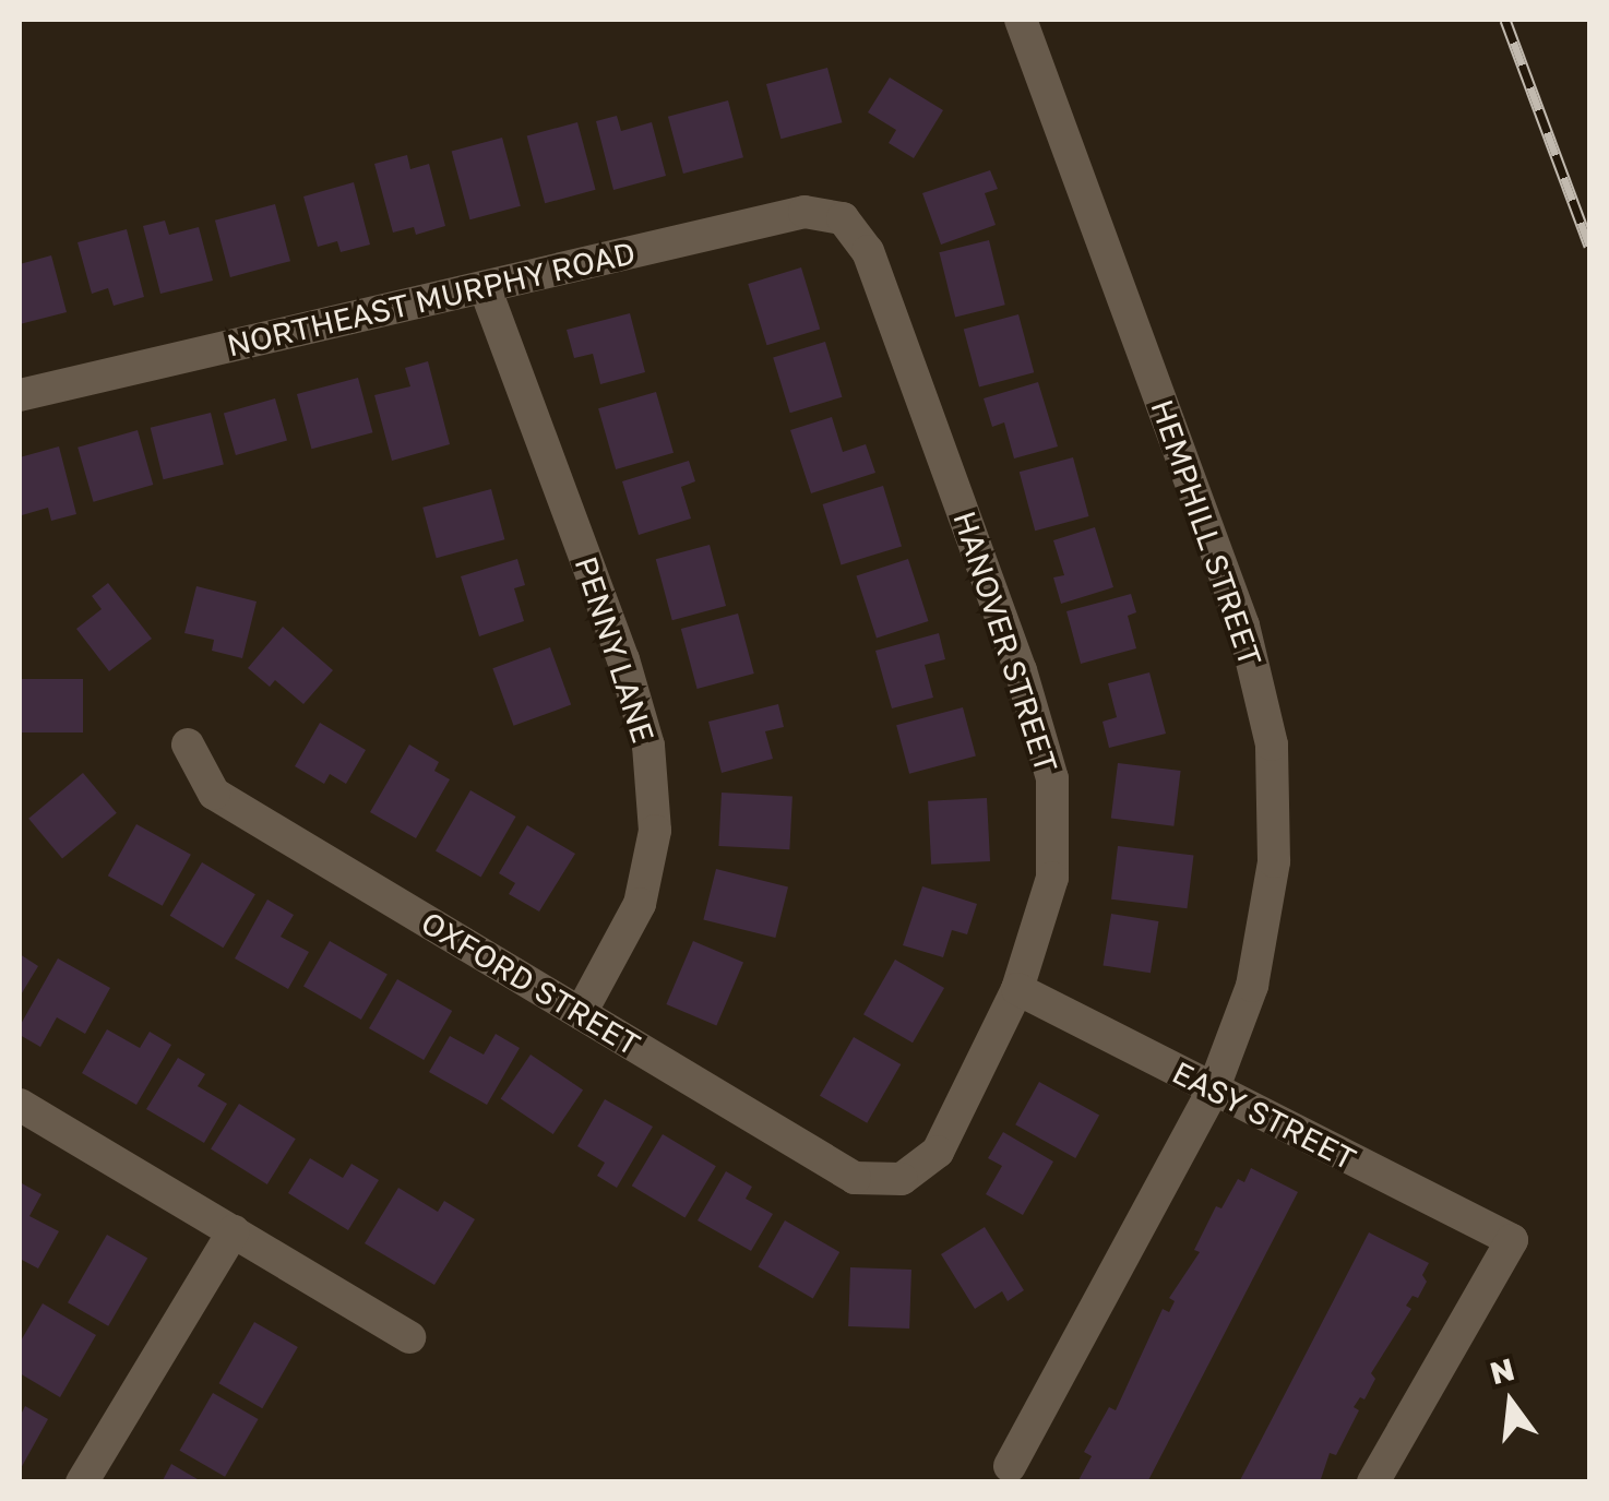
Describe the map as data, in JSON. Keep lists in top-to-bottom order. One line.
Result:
{"streets":{"street":["NORTHEAST MURPHY ROAD","HEMPHILL STREET","HANOVER STREET","PENNY LANE","OXFORD STREET","EASY STREET"]},"crossings":[["NORTHEAST MURPHY ROAD","HANOVER STREET"],["NORTHEAST MURPHY ROAD","PENNY LANE"],["HEMPHILL STREET","EASY STREET"],["HANOVER STREET","OXFORD STREET"],["HANOVER STREET","EASY STREET"],["PENNY LANE","OXFORD STREET"]],"north":"top"}
